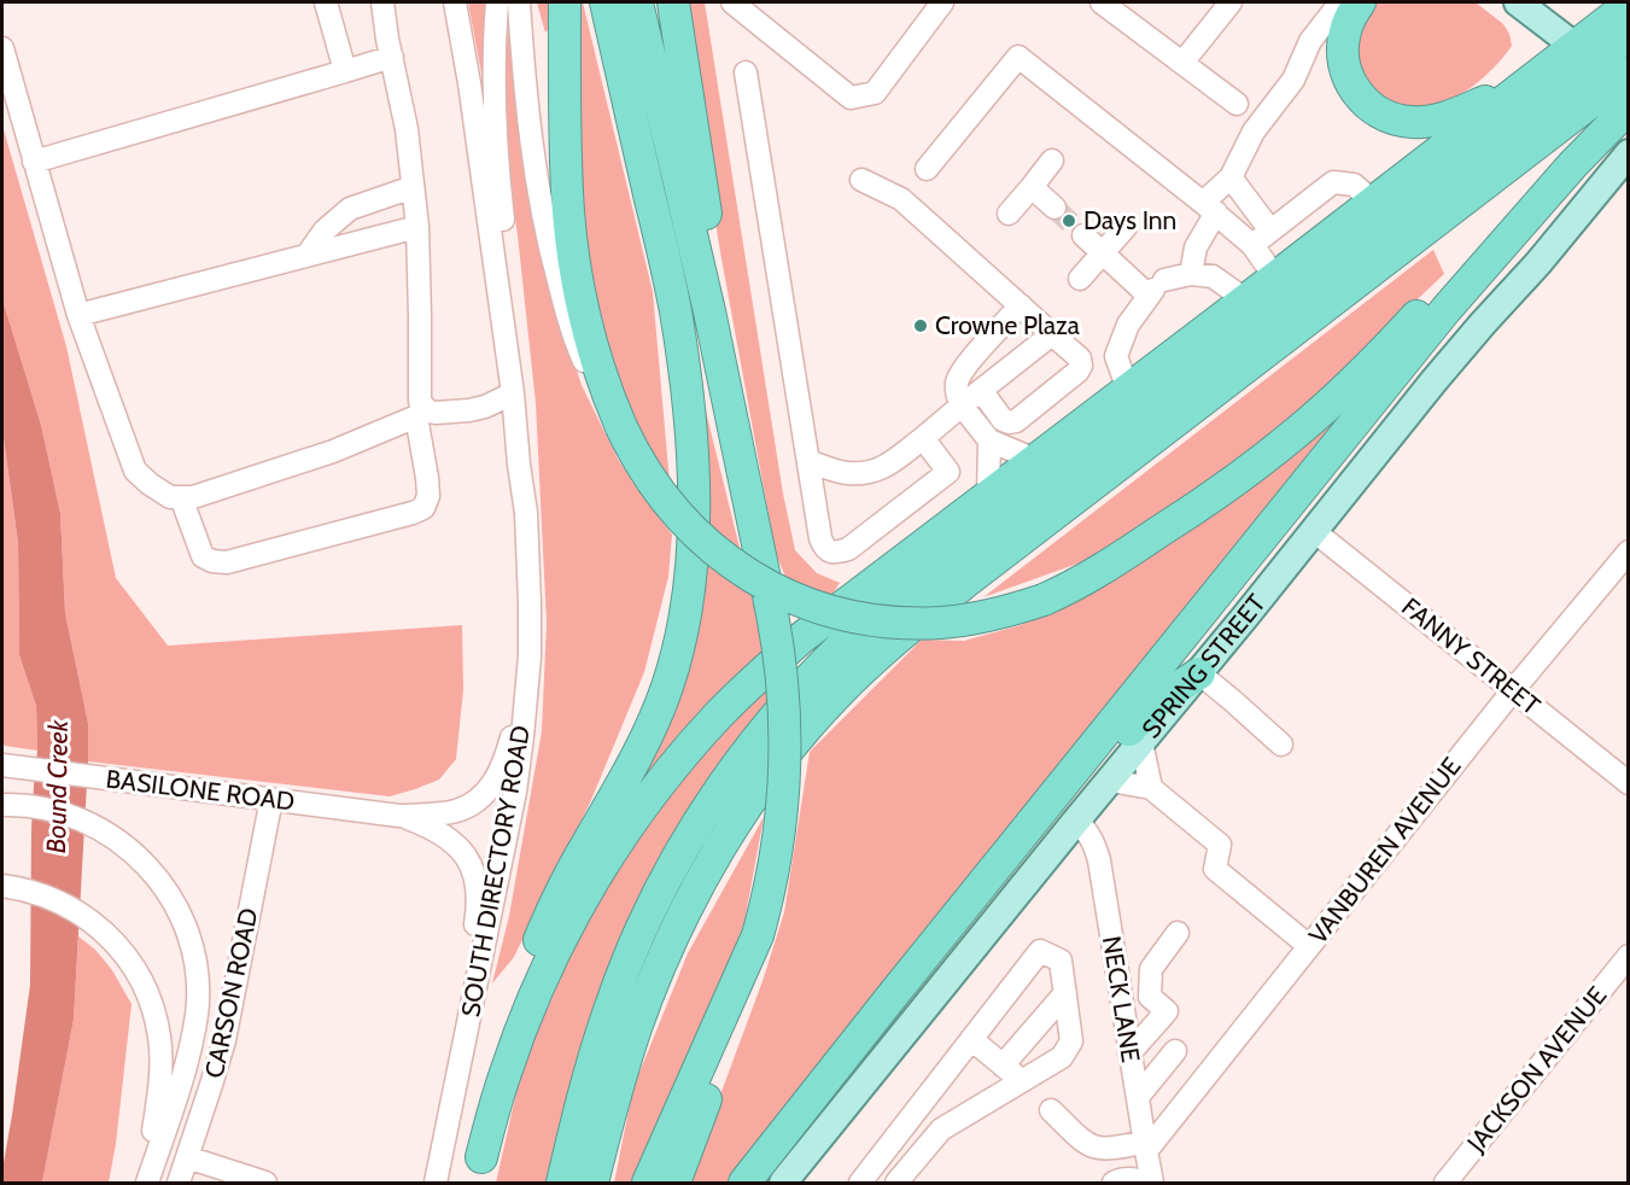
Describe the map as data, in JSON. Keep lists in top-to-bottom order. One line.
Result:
{"streets":{"main road":["SPRING STREET"],"street":["FANNY STREET","BASILONE ROAD","VANBUREN AVENUE","SOUTH DIRECTORY ROAD","CARSON ROAD","NECK LANE","JACKSON AVENUE"]},"crossings":[["FANNY STREET","SPRING STREET"],["FANNY STREET","VANBUREN AVENUE"],["SPRING STREET","NECK LANE"],["BASILONE ROAD","CARSON ROAD"],["VANBUREN AVENUE","NECK LANE"]],"water":["Bound Creek"],"places":["Days Inn","Crowne Plaza"]}
